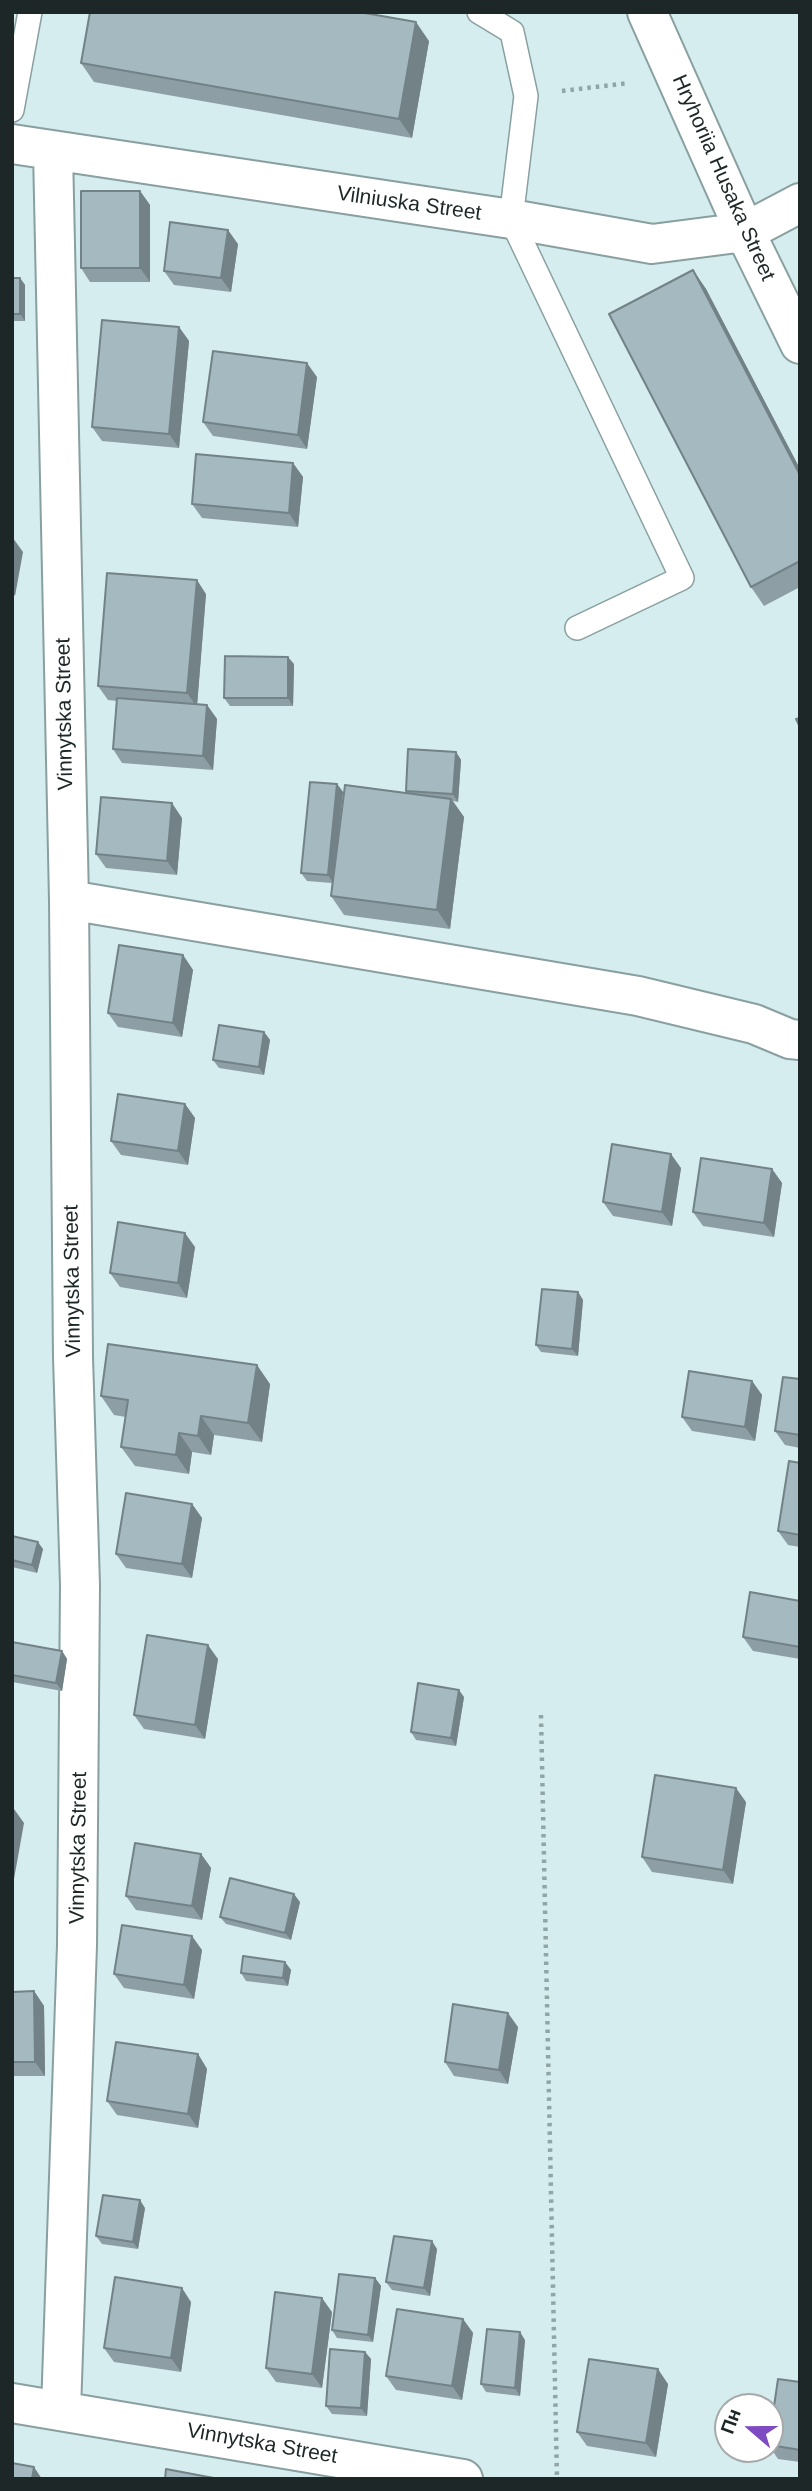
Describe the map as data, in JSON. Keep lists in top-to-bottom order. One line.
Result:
{"streets":{"street":["Hryhoriia Husaka Street","Vilniuska Street","Vinnytska Street"]},"crossings":[["Hryhoriia Husaka Street","Vilniuska Street"],["Vilniuska Street","Vinnytska Street"]],"north":"left"}
